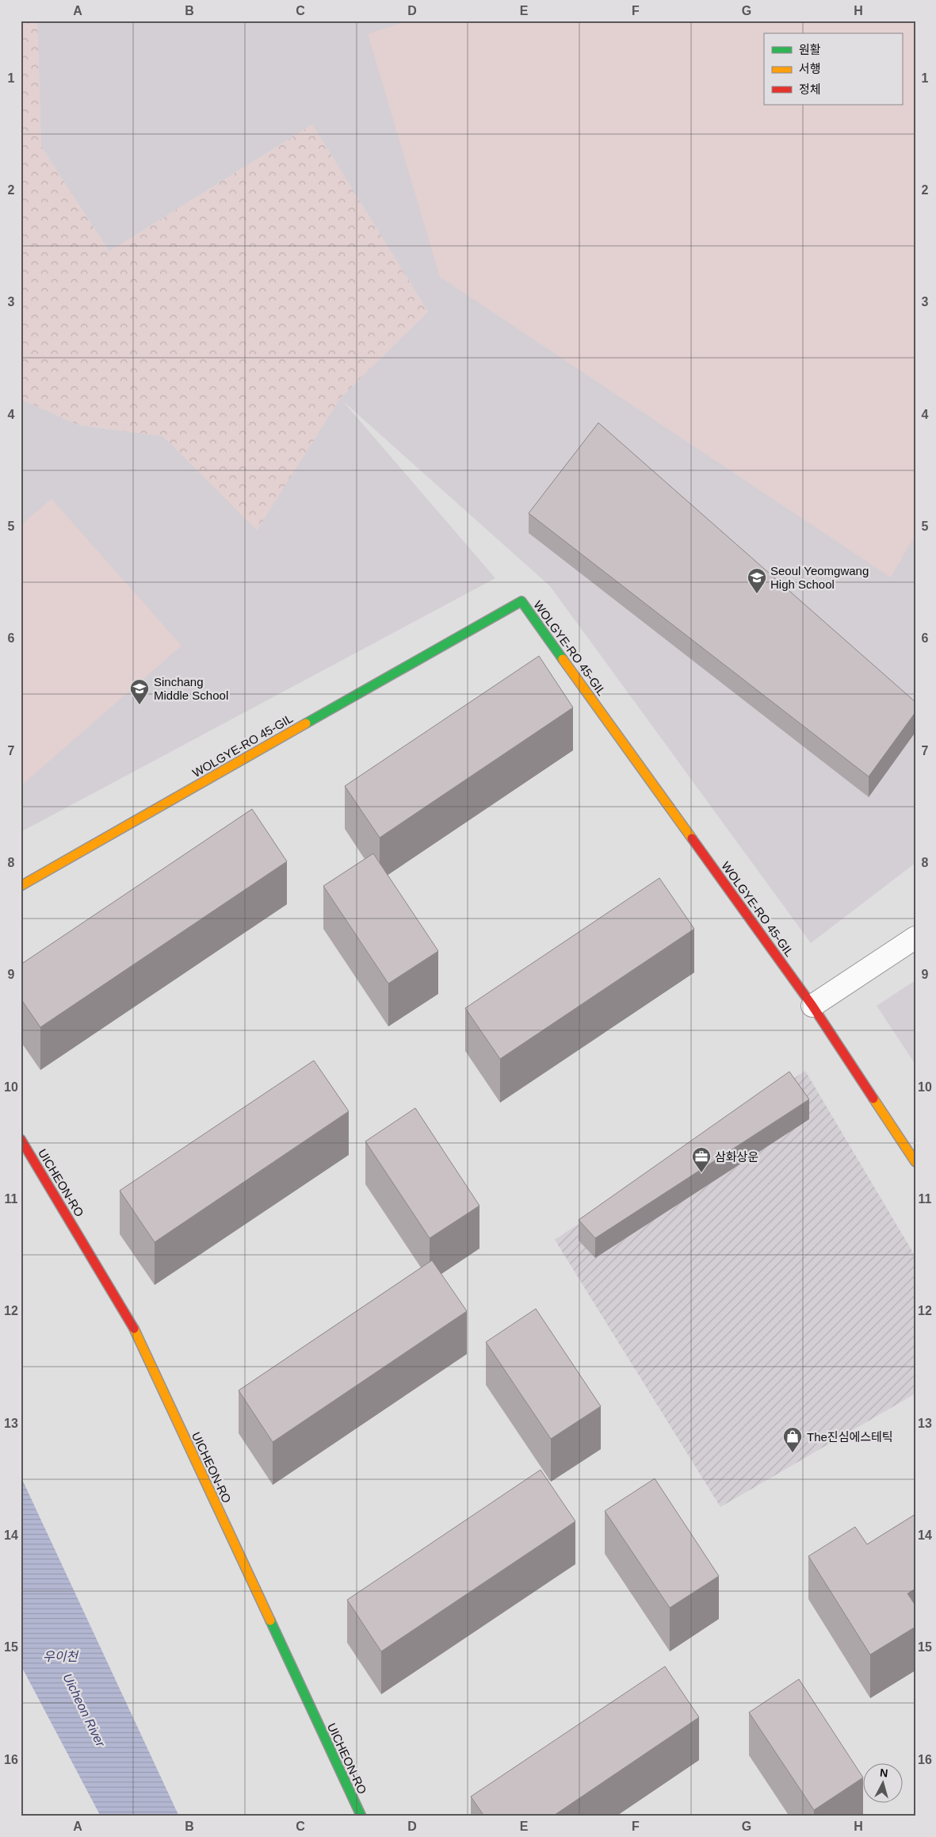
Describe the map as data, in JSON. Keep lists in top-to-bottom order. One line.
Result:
{"streets":{"street":["WOLGYE-RO 45-GIL","UICHEON-RO"]},"water":["우이천","Uicheon River"],"places":{"school or university":["Seoul Yeomgwang High School","Sinchang Middle School"],"office":["삼화상운"],"shop":["The진심에스테틱"]},"legend":["원활","서행","정체"],"north":"top","grid":{"columns":["A","B","C","D","E","F","G","H"],"rows":["1","2","3","4","5","6","7","8","9","10","11","12","13","14","15","16"]}}
